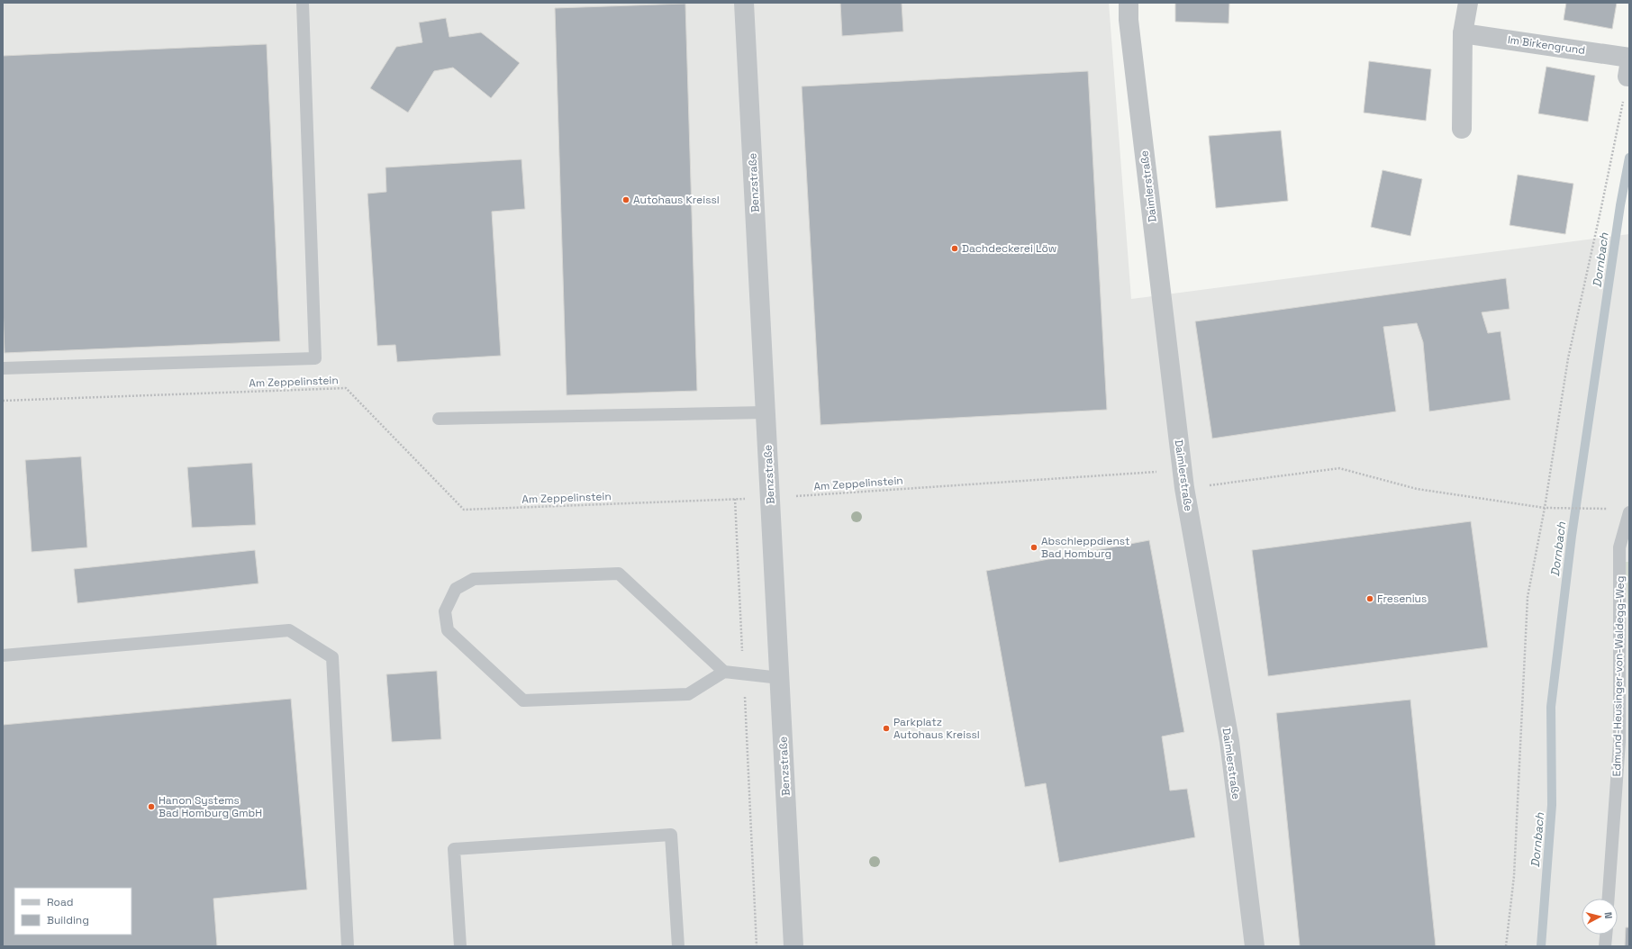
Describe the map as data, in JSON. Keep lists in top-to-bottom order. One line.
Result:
{"streets":{"street":["Im Birkengrund","Benzstraße","Daimlerstraße"],"lane":["Edmund-Heusinger-von-Waldegg-Weg"],"path":["Am Zeppelinstein"]},"crossings":[["Benzstraße","Am Zeppelinstein"],["Daimlerstraße","Am Zeppelinstein"]],"water":["Dornbach"],"places":["Autohaus Kreissl","Dachdeckerei Löw","Abschleppdienst Bad Homburg","Fresenius","Parkplatz Autohaus Kreissl","Hanon Systems Bad Homburg GmbH"],"legend":["Road","Building"],"north":"right"}
